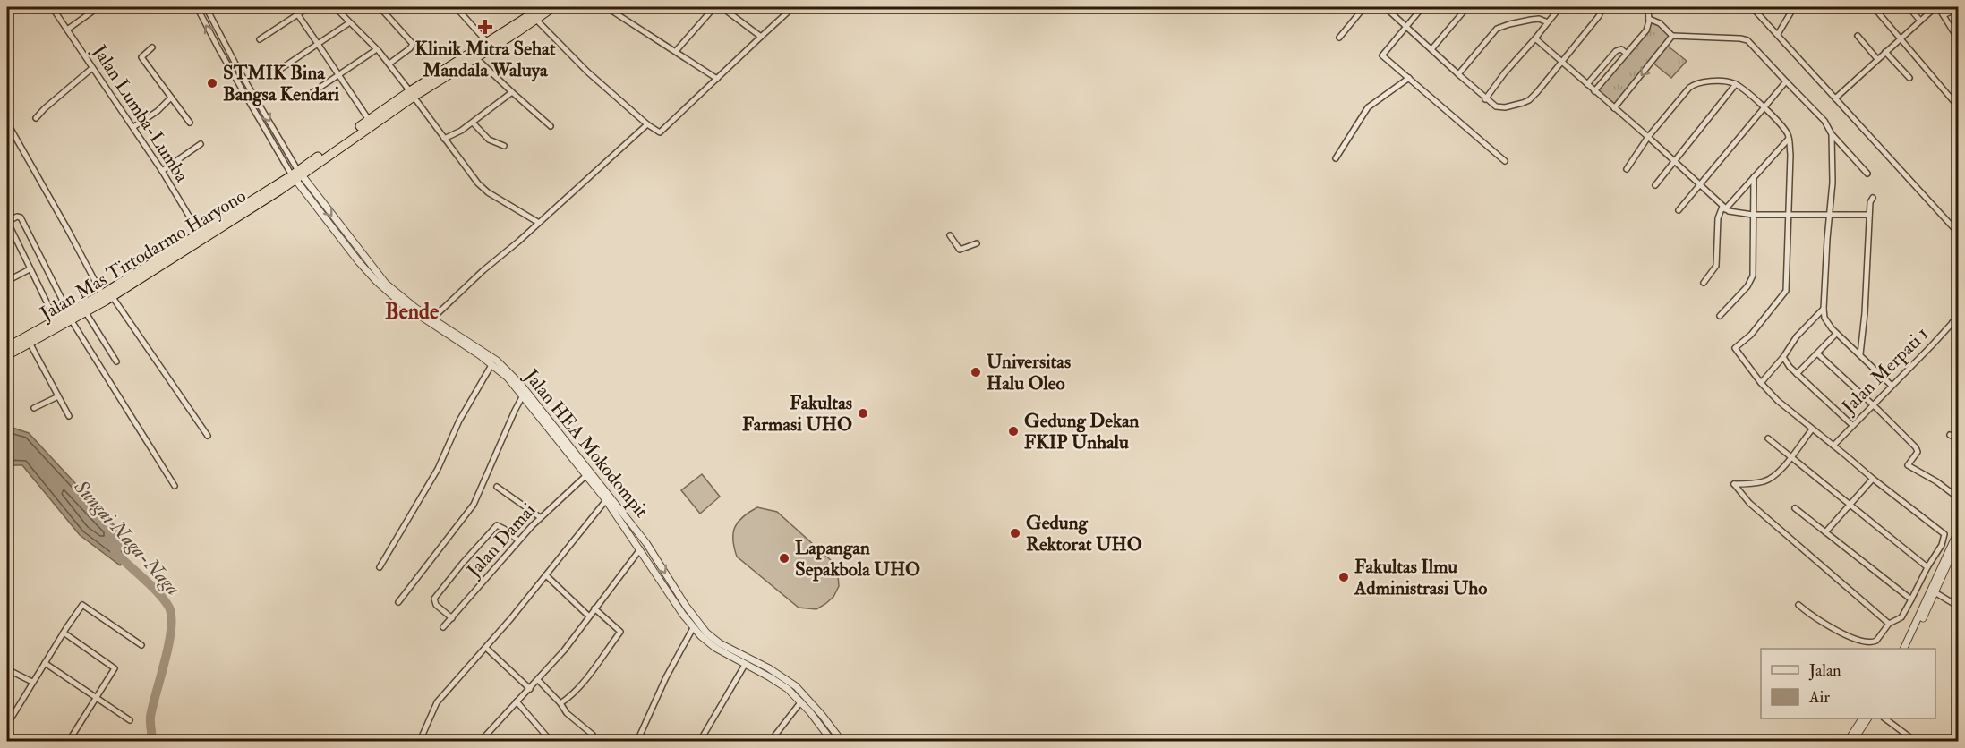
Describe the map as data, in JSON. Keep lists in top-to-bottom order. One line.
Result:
{"streets":{"highway":["Jalan Mas Tirtodarmo Haryono"],"street":["Jalan Lumba-Lumba","Jalan Merpati 1","Jalan HEA Mokodompit","Jalan Damai"]},"crossings":[["Jalan Lumba-Lumba","Jalan Mas Tirtodarmo Haryono"],["Jalan Mas Tirtodarmo Haryono","Jalan HEA Mokodompit"],["Jalan HEA Mokodompit","Jalan Damai"]],"districts":["Bende"],"water":["Sungai Naga-Naga"],"places":{"health":["Klinik Mitra Sehat Mandala Waluya"],"other":["STMIK Bina Bangsa Kendari","Universitas Halu Oleo","Fakultas Farmasi UHO","Gedung Dekan FKIP Unhalu","Gedung Rektorat UHO","Lapangan Sepakbola UHO","Fakultas Ilmu Administrasi Uho"]},"legend":["Jalan","Air"]}
